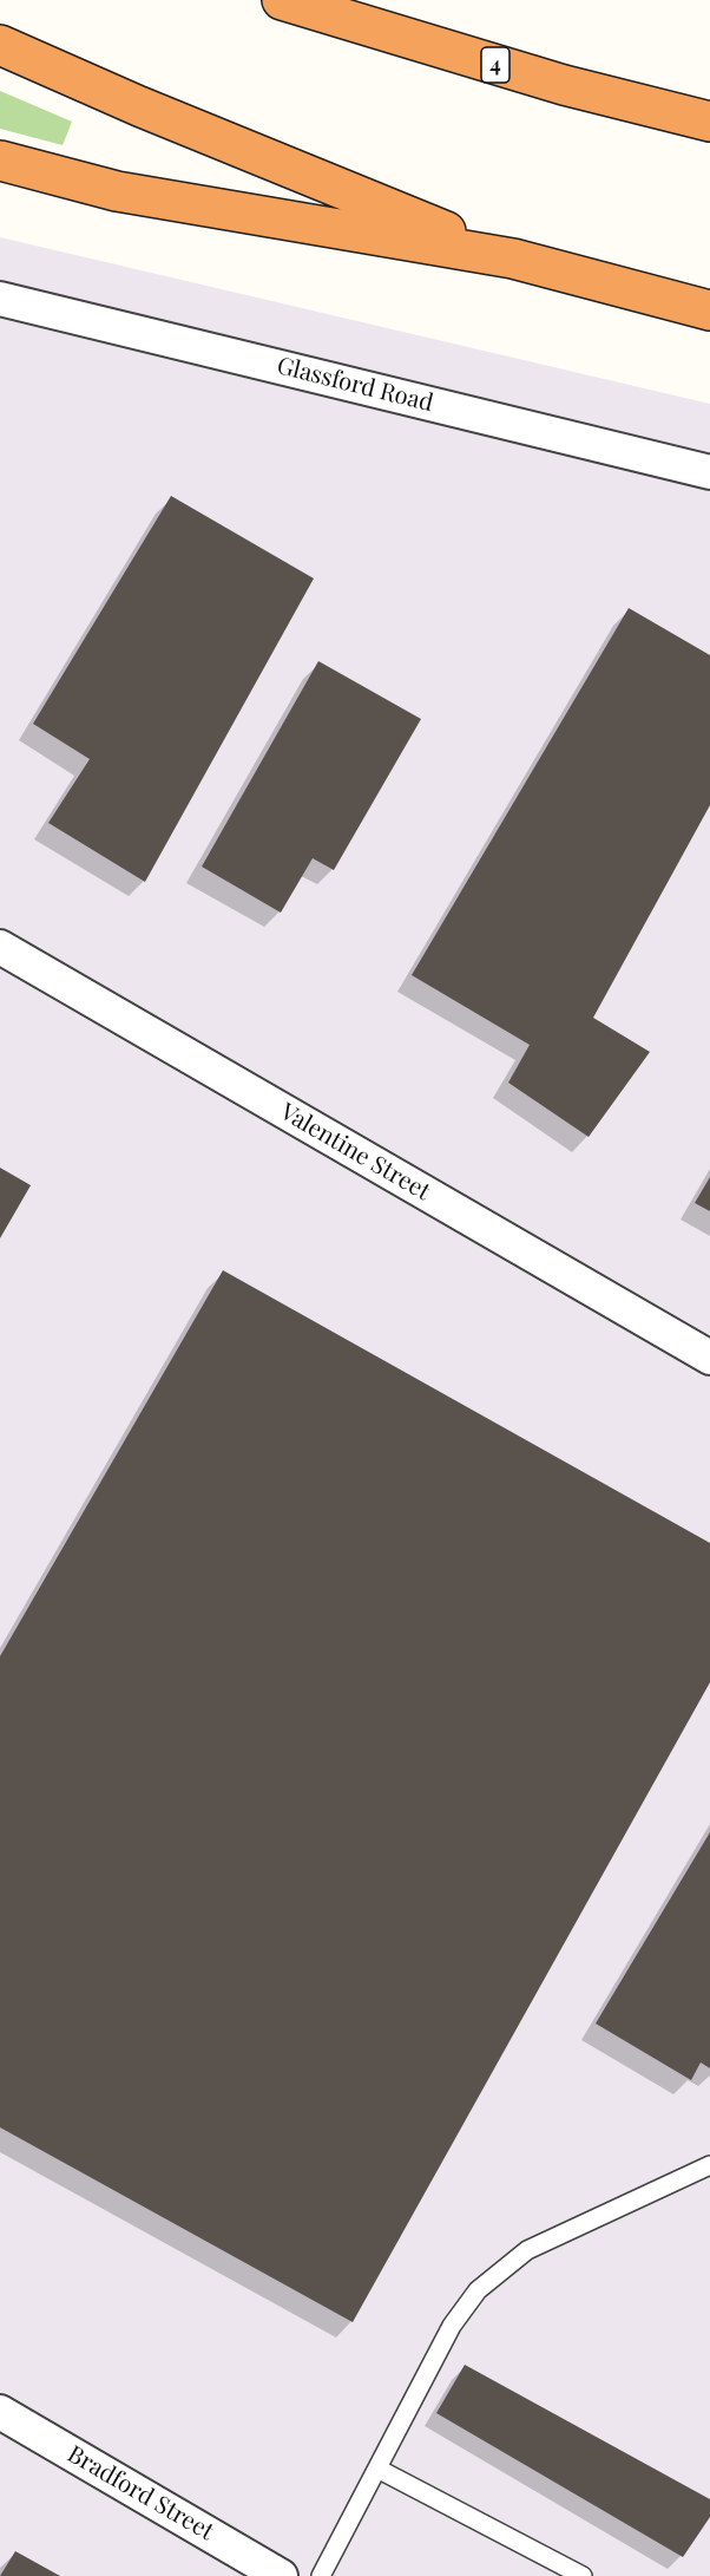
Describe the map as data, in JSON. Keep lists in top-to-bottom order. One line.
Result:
{"streets":{"highway":["4"],"street":["Glassford Road","Valentine Street","Bradford Street"]}}
